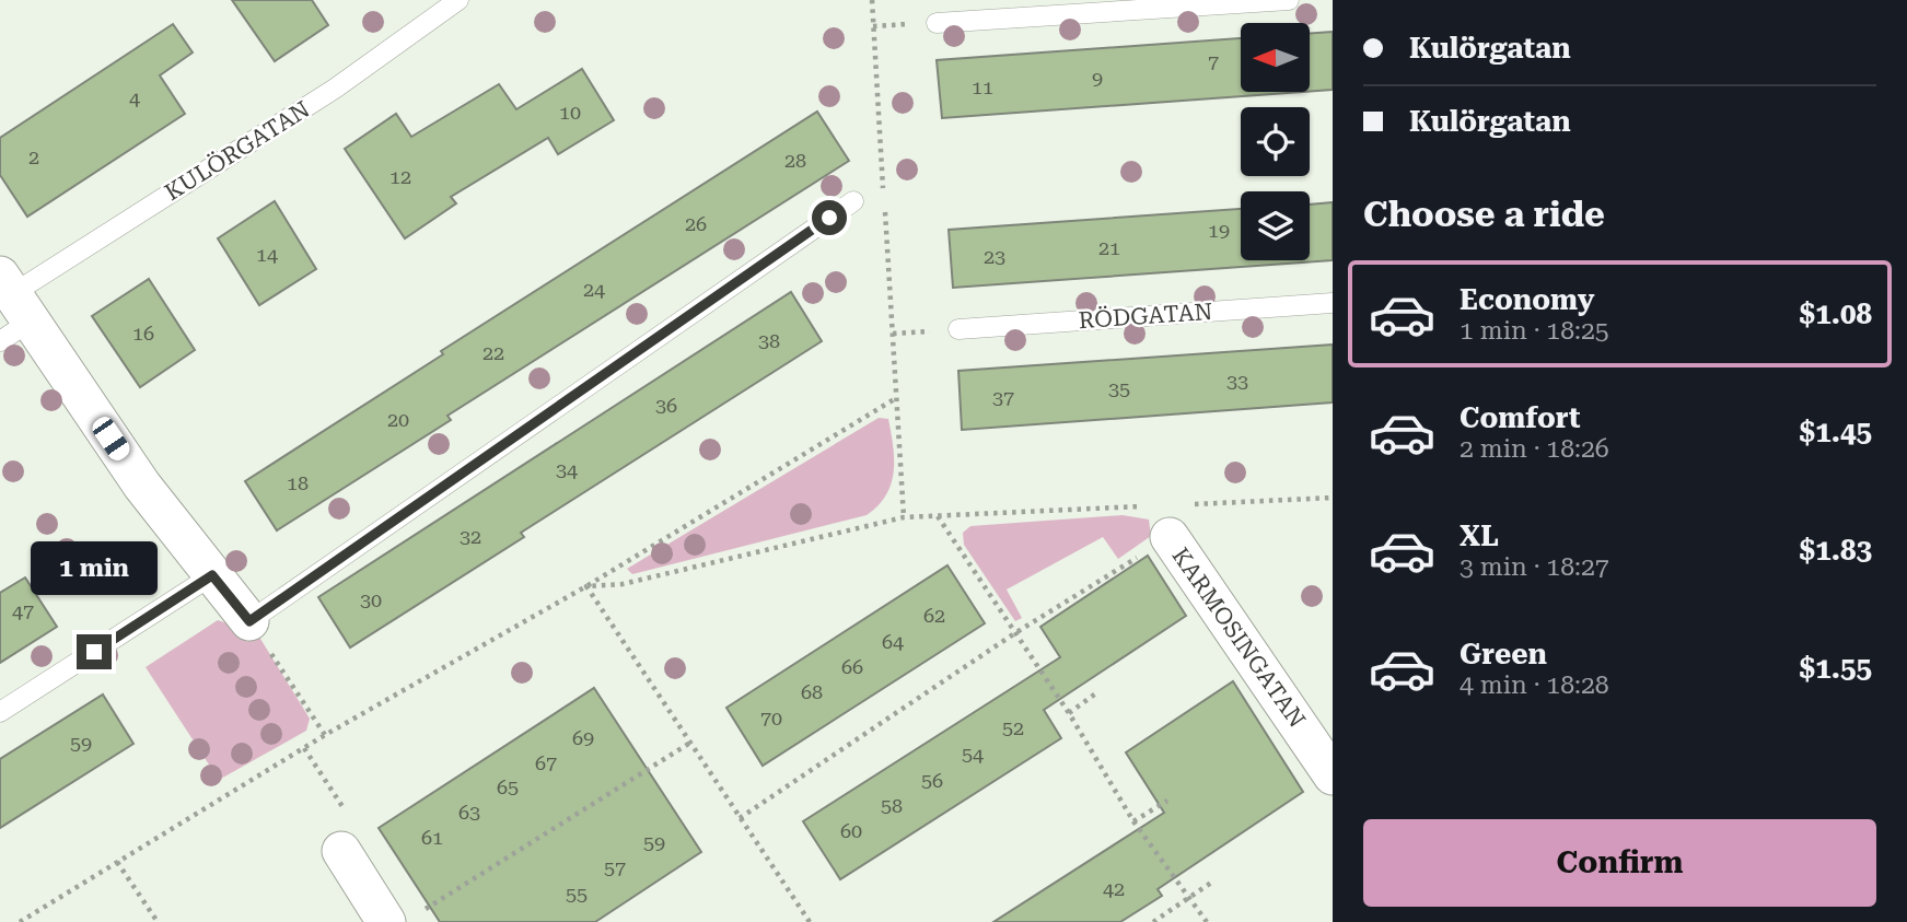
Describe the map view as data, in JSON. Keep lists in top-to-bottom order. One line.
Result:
{"streets":{"street":["KULÖRGATAN","KARMOSINGATAN"],"lane":["RÖDGATAN"]},"house_numbers":["7","9","11","4","10","2","28","12","26","19","21","14","23","24","16","38","22","33","35","37","36","20","34","18","32","30","47","62","64","66","68","70","52","69","59","54","67","56","65","58","63","60","61","59","57","42","55"],"north":"left","page":{"banner":["Kulörgatan","Kulörgatan"],"heading":"Choose a ride","list":[{"name":"Economy","note":"1 min · 18:25","value":"$1.08"},{"name":"Comfort","note":"2 min · 18:26","value":"$1.45"},{"name":"XL","note":"3 min · 18:27","value":"$1.83"},{"name":"Green","note":"4 min · 18:28","value":"$1.55"}],"bubble":"1 min","buttons":"Confirm"}}
